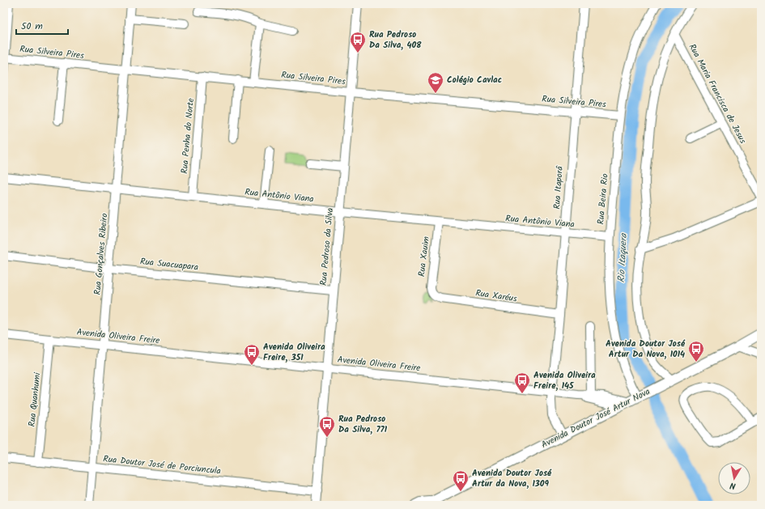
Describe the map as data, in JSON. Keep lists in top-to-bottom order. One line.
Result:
{"streets":{"main road":["Avenida Doutor José Artur Nova"],"street":["Rua Silveira Pires","Rua Maria Francisca de Jesus","Rua Penha do Norte","Rua Itaporâ","Rua Antônio Viana","Rua Beira Rio","Rua Pedroso da Silva","Rua Gonçalves Ribeiro","Rua Xauim","Rua Suacuapara","Rua Xaréus","Avenida Oliveira Freire","Rua Quanhumi","Rua Doutor José de Porciuncula"]},"crossings":[["Rua Silveira Pires","Rua Penha do Norte"],["Rua Silveira Pires","Rua Itaporâ"],["Rua Silveira Pires","Rua Beira Rio"],["Rua Silveira Pires","Rua Pedroso da Silva"],["Rua Silveira Pires","Rua Gonçalves Ribeiro"],["Rua Penha do Norte","Rua Antônio Viana"],["Rua Itaporâ","Rua Antônio Viana"],["Rua Itaporâ","Rua Xaréus"],["Rua Itaporâ","Avenida Oliveira Freire"],["Rua Itaporâ","Avenida Doutor José Artur Nova"],["Rua Antônio Viana","Rua Beira Rio"],["Rua Antônio Viana","Rua Pedroso da Silva"],["Rua Antônio Viana","Rua Gonçalves Ribeiro"],["Rua Antônio Viana","Rua Xauim"],["Rua Beira Rio","Avenida Oliveira Freire"],["Rua Beira Rio","Avenida Doutor José Artur Nova"],["Rua Pedroso da Silva","Rua Suacuapara"],["Rua Pedroso da Silva","Avenida Oliveira Freire"],["Rua Pedroso da Silva","Rua Doutor José de Porciuncula"],["Rua Gonçalves Ribeiro","Rua Suacuapara"],["Rua Gonçalves Ribeiro","Avenida Oliveira Freire"],["Rua Gonçalves Ribeiro","Rua Doutor José de Porciuncula"],["Rua Xauim","Rua Xaréus"],["Avenida Oliveira Freire","Rua Quanhumi"],["Avenida Oliveira Freire","Avenida Doutor José Artur Nova"],["Rua Quanhumi","Rua Doutor José de Porciuncula"]],"water":["Rio Itaquera"],"places":{"bus stop":["Rua Pedroso Da Silva, 408","Avenida Doutor José Artur Da Nova, 1014","Avenida Oliveira Freire, 351","Avenida Oliveira Freire, 145","Rua Pedroso Da Silva, 771","Avenida Doutor José Artur da Nova, 1309"],"school or university":["Colégio Cavlac"]},"scale_bar":"50 m","north":"bottom"}
